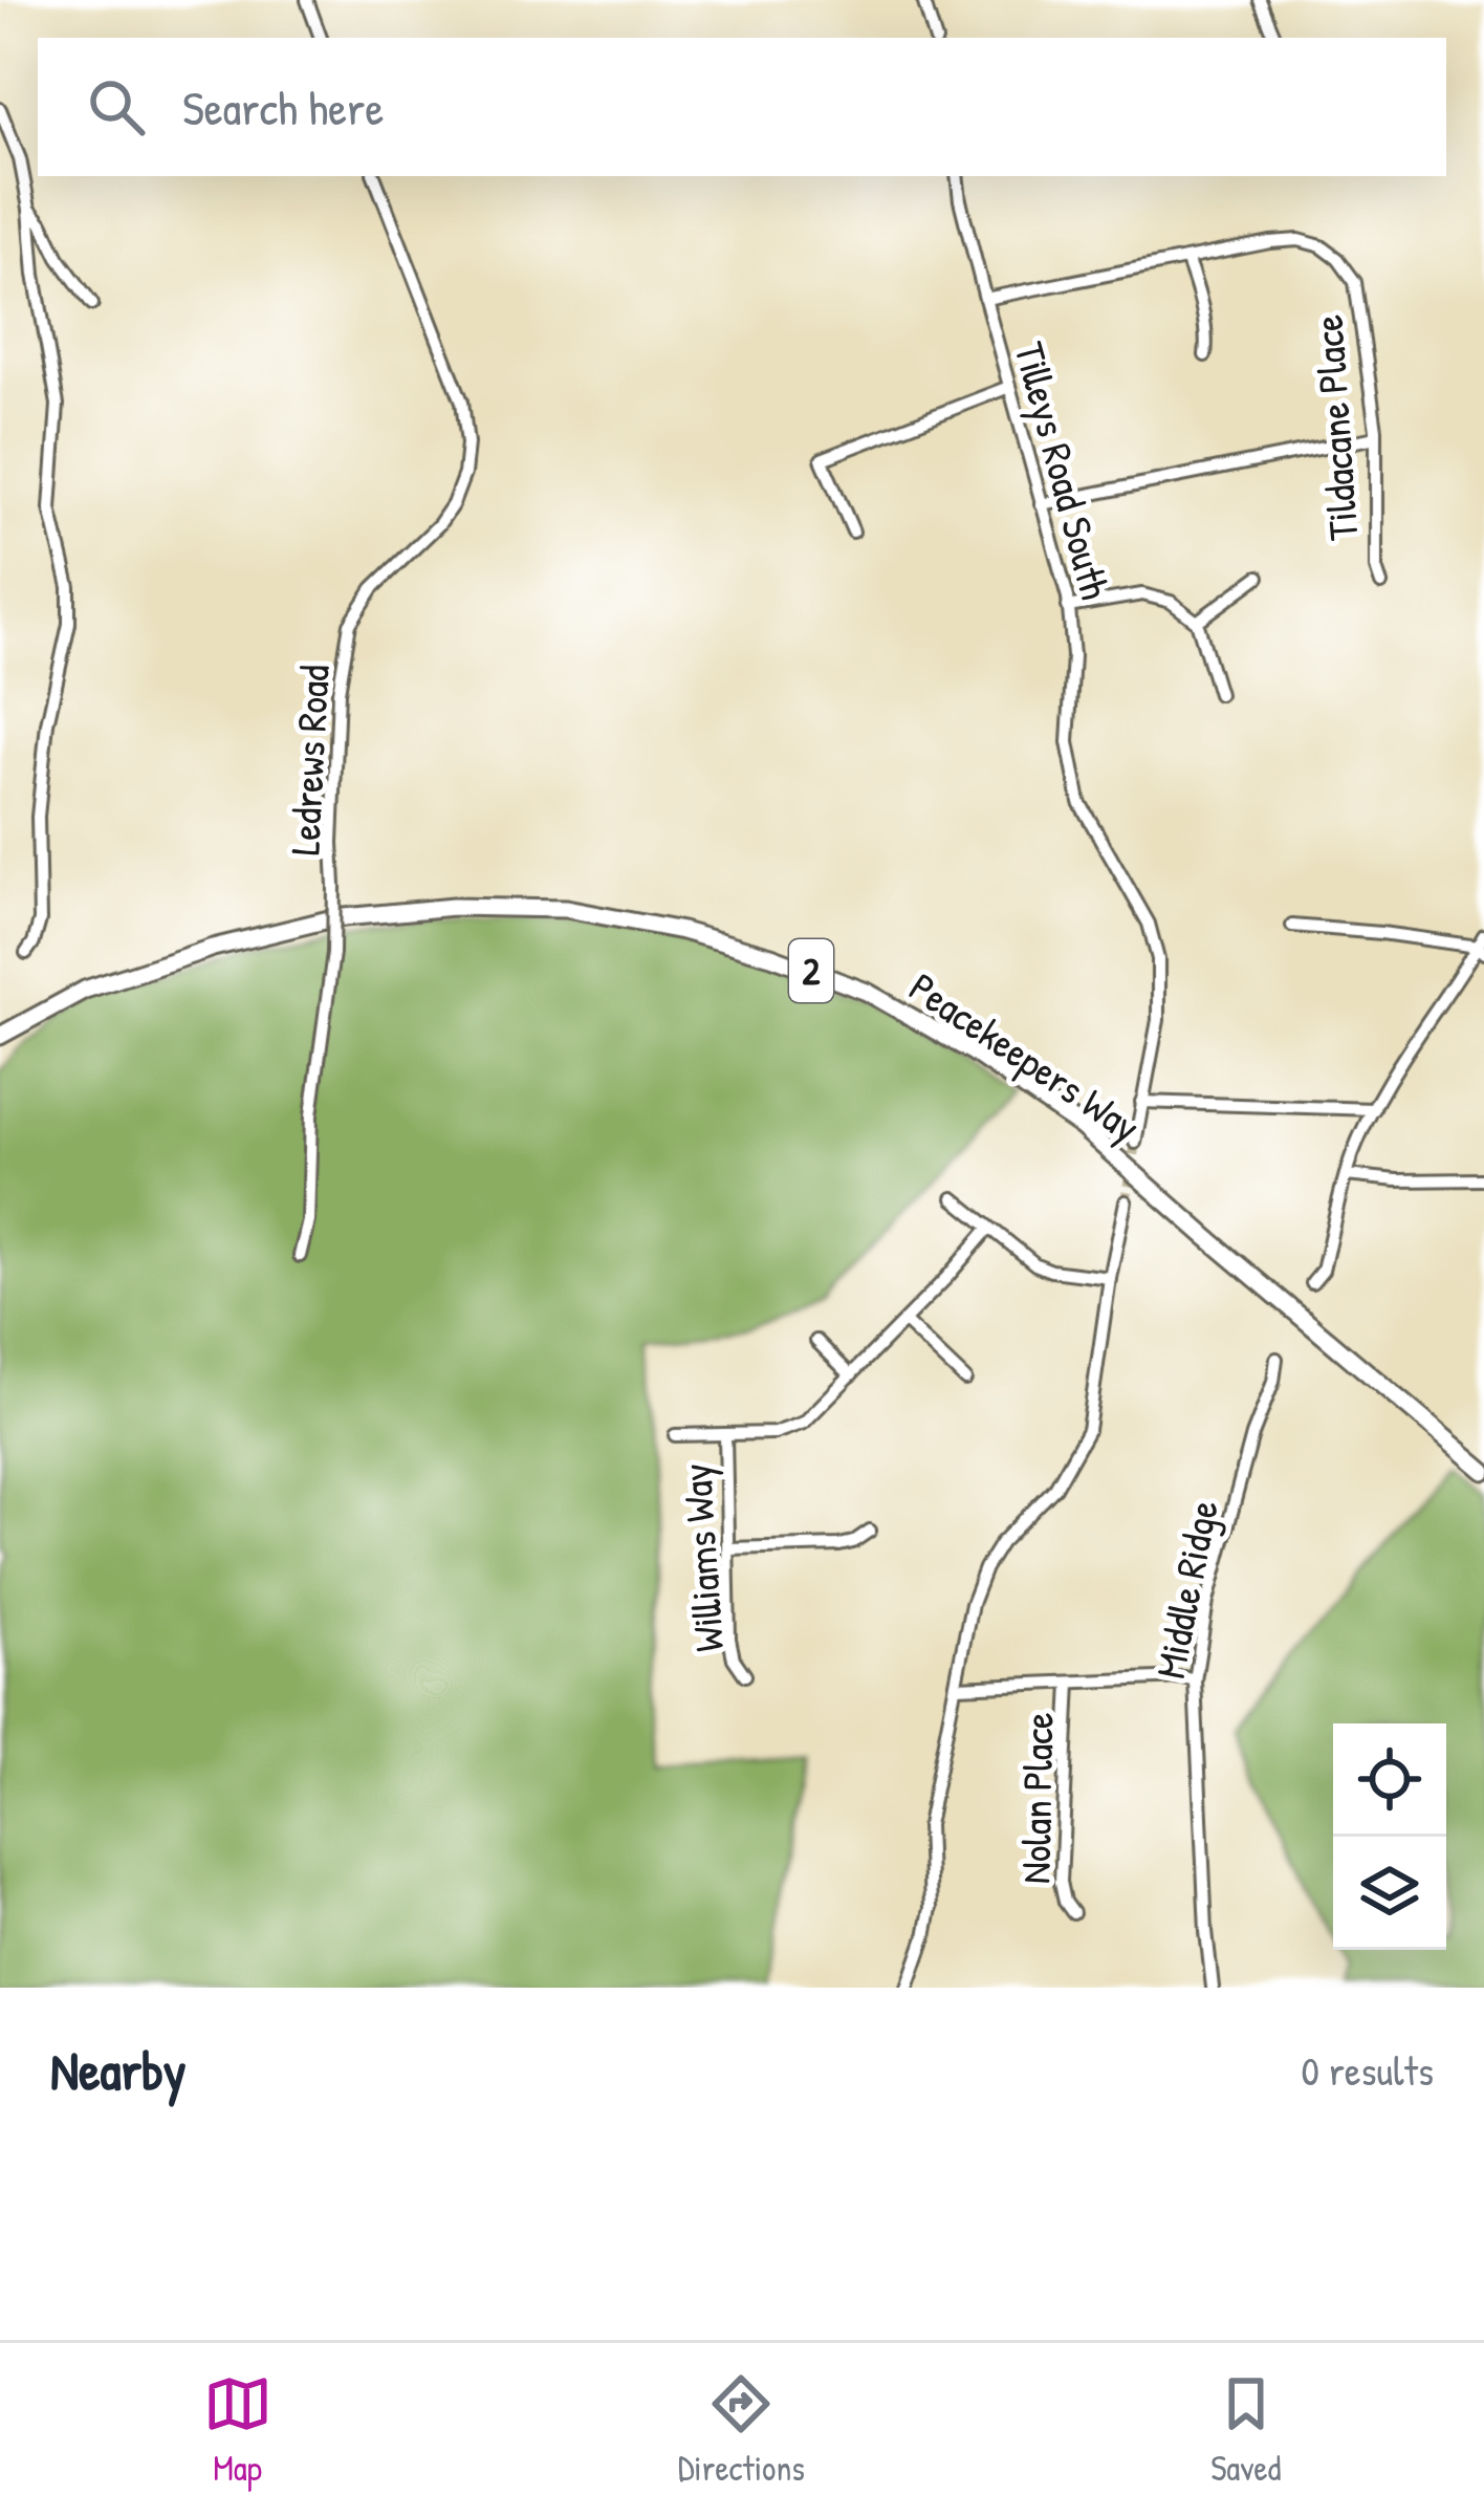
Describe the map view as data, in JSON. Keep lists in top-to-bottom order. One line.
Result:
{"streets":{"highway":["2","Peacekeepers Way"],"street":["Tildacane Place","Tilleys Road South","Ledrews Road","Williams Way","Middle Ridge","Nolan Place"]},"crossings":[["Tildacane Place","Tilleys Road South"]],"page":{"search":"Search here","heading":["Nearby","0 results"],"nav":["Map","Directions","Saved"]}}
